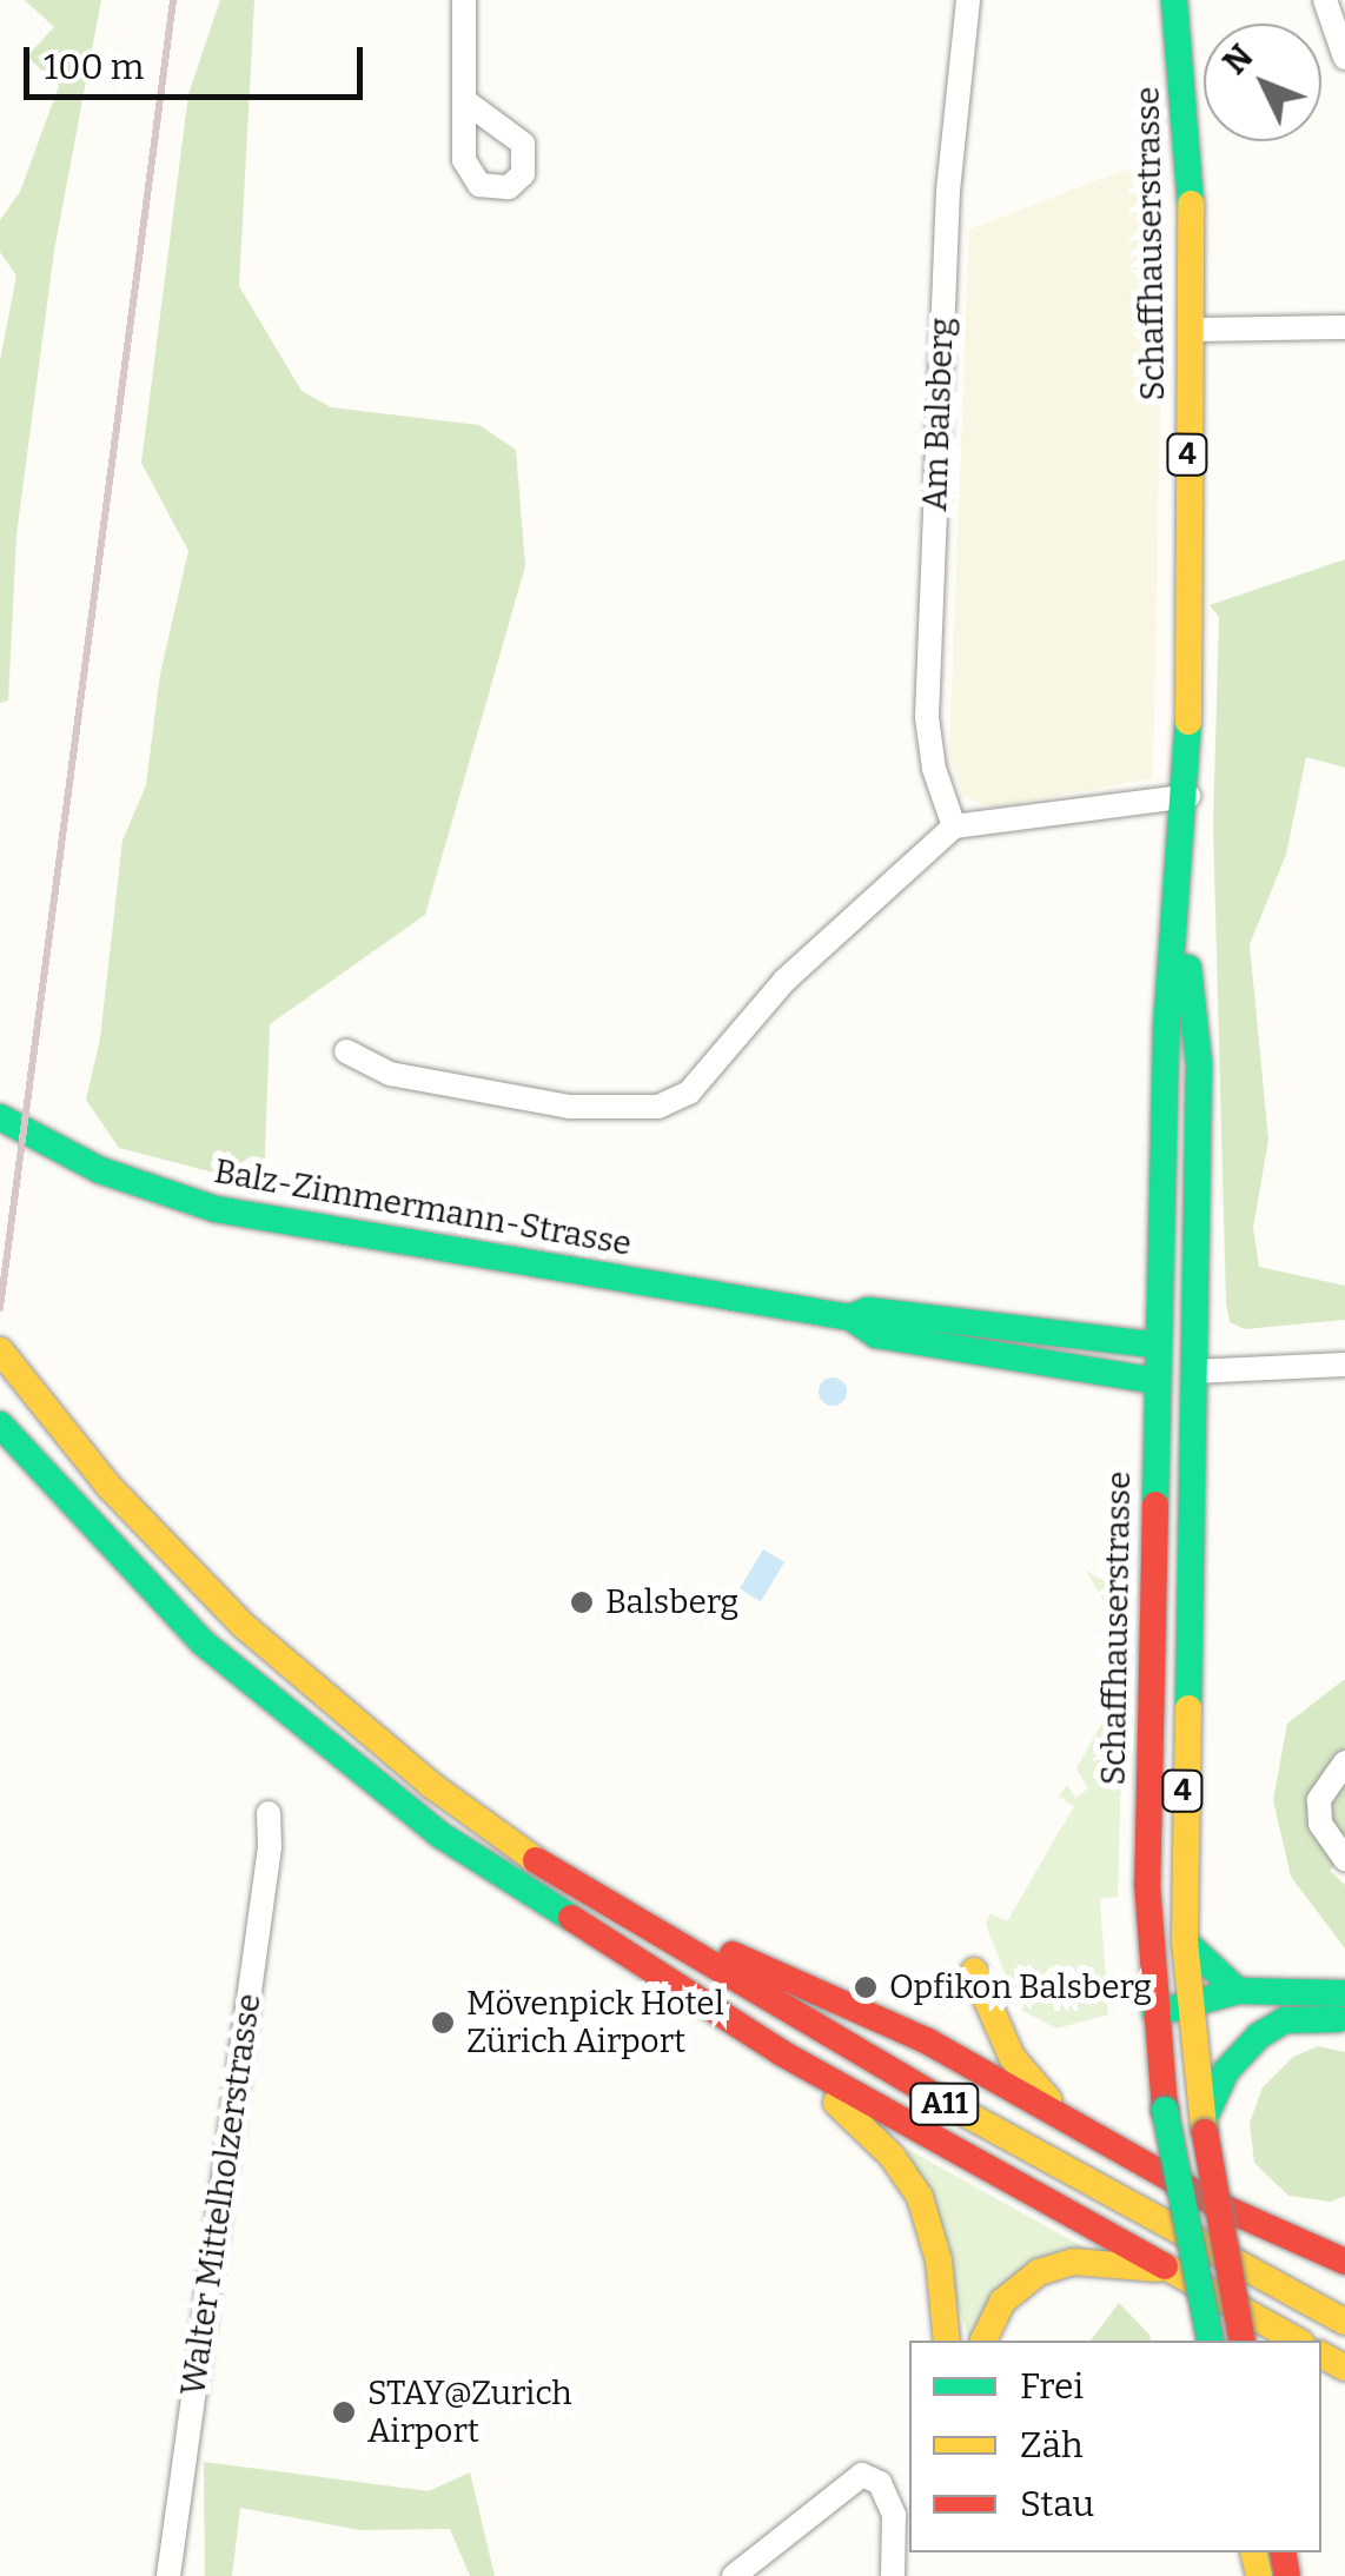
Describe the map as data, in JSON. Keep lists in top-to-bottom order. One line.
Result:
{"streets":{"main road":["Schaffhauserstrasse","4","Balz-Zimmermann-Strasse","A11"],"street":["Am Balsberg","Walter Mittelholzerstrasse"]},"crossings":[["Schaffhauserstrasse","Balz-Zimmermann-Strasse"]],"places":["Balsberg","Opfikon Balsberg","Mövenpick Hotel Zürich Airport","STAY@Zurich Airport"],"legend":["Frei","Zäh","Stau"],"scale_bar":"100 m","north":"top left"}
